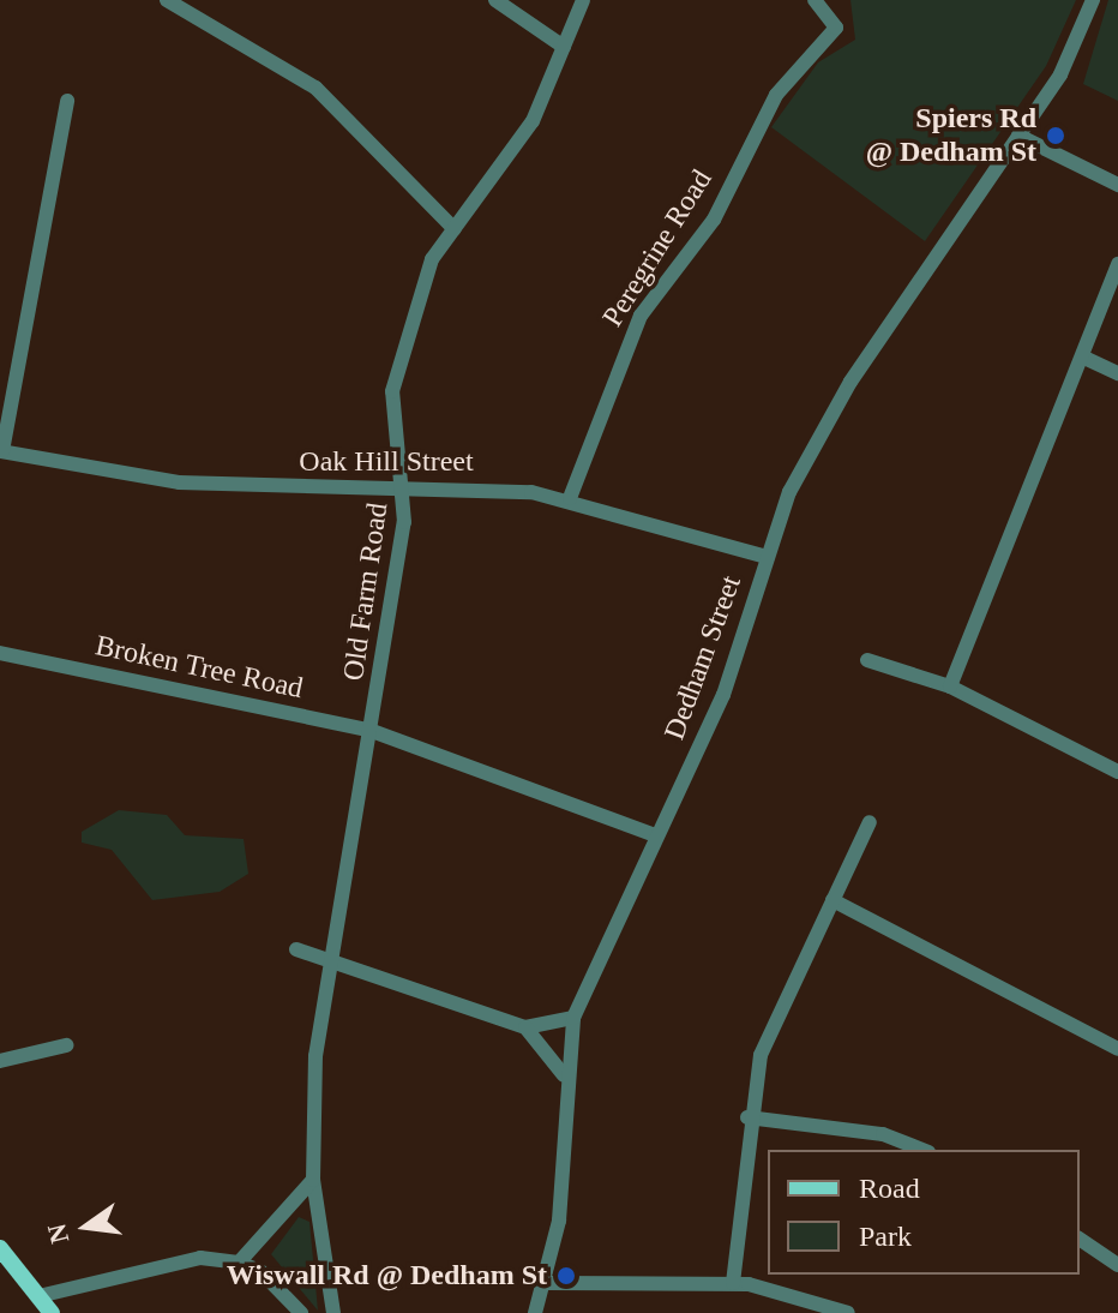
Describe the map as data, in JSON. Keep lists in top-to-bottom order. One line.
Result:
{"streets":{"street":["Peregrine Road","Oak Hill Street","Old Farm Road","Dedham Street","Broken Tree Road"]},"crossings":[["Peregrine Road","Oak Hill Street"],["Oak Hill Street","Old Farm Road"],["Oak Hill Street","Dedham Street"],["Old Farm Road","Broken Tree Road"],["Dedham Street","Broken Tree Road"]],"places":["Spiers Rd @ Dedham St","Wiswall Rd @ Dedham St"],"legend":["Road","Park"],"north":"left"}
